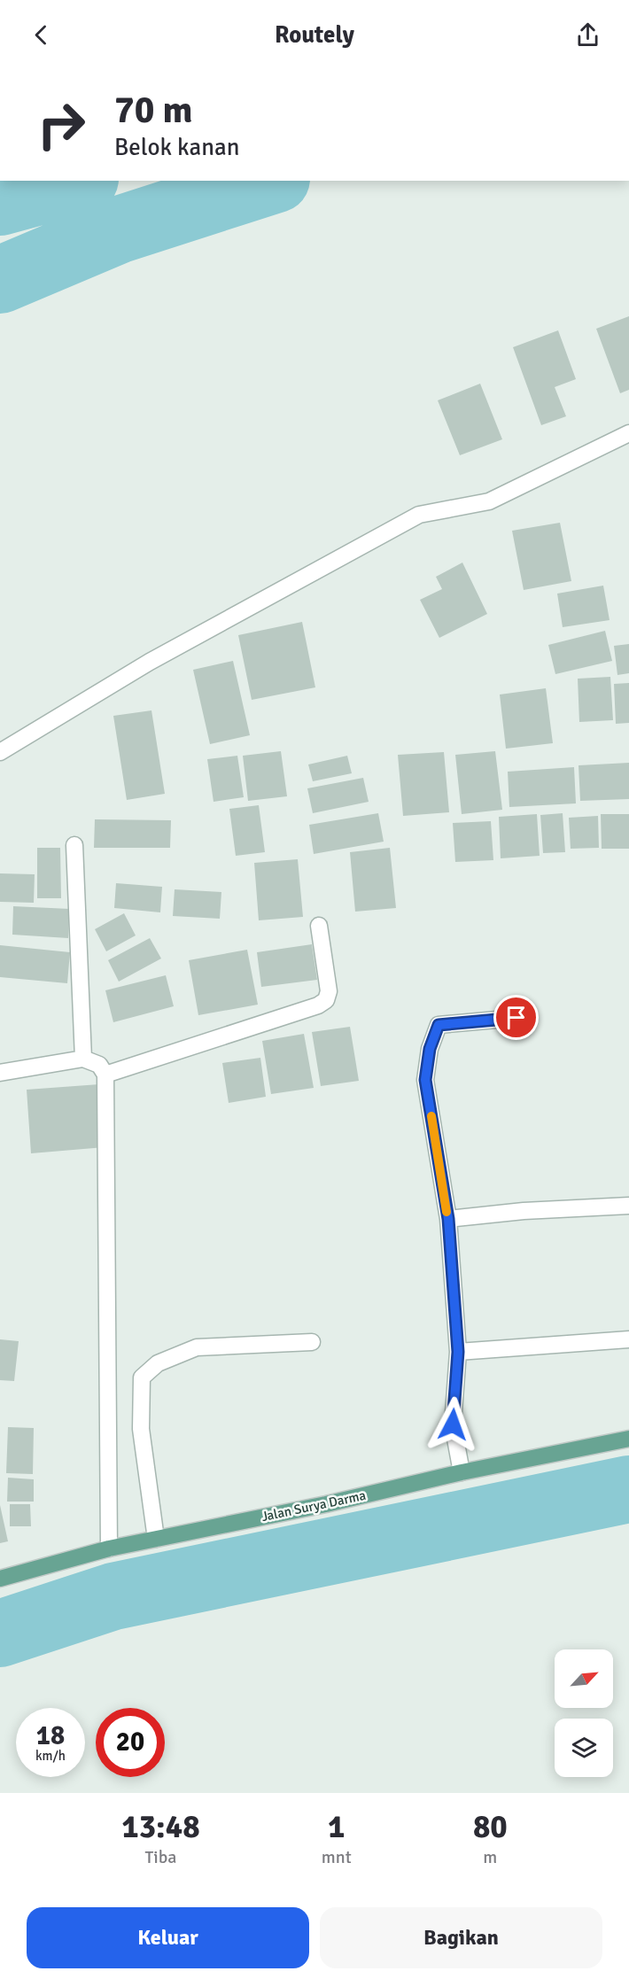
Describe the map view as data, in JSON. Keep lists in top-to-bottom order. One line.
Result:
{"streets":{"main road":["Jalan Surya Darma"]},"north":"top right","page":{"header":"Routely","turn":["70 m","Belok kanan"],"speed":"18 km/h","limit":"20","eta":["13:48","Tiba","1","mnt","80","m"],"buttons":["Keluar","Bagikan"]}}
